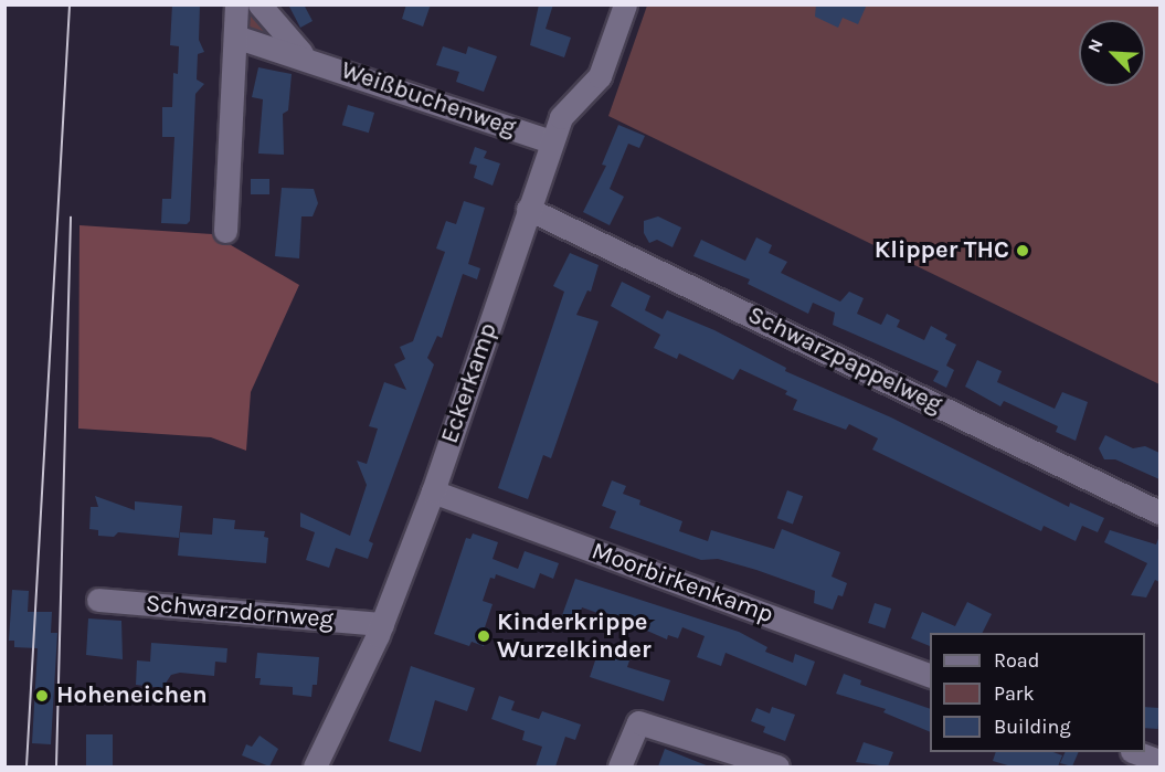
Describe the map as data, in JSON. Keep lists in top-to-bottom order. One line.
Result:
{"streets":{"street":["Weißbuchenweg","Schwarzpappelweg","Eckerkamp","Moorbirkenkamp","Schwarzdornweg"]},"crossings":[["Weißbuchenweg","Eckerkamp"],["Schwarzpappelweg","Eckerkamp"],["Eckerkamp","Moorbirkenkamp"],["Eckerkamp","Schwarzdornweg"]],"places":["Klipper THC","Kinderkrippe Wurzelkinder","Hoheneichen"],"legend":["Road","Park","Building"],"north":"top left"}
